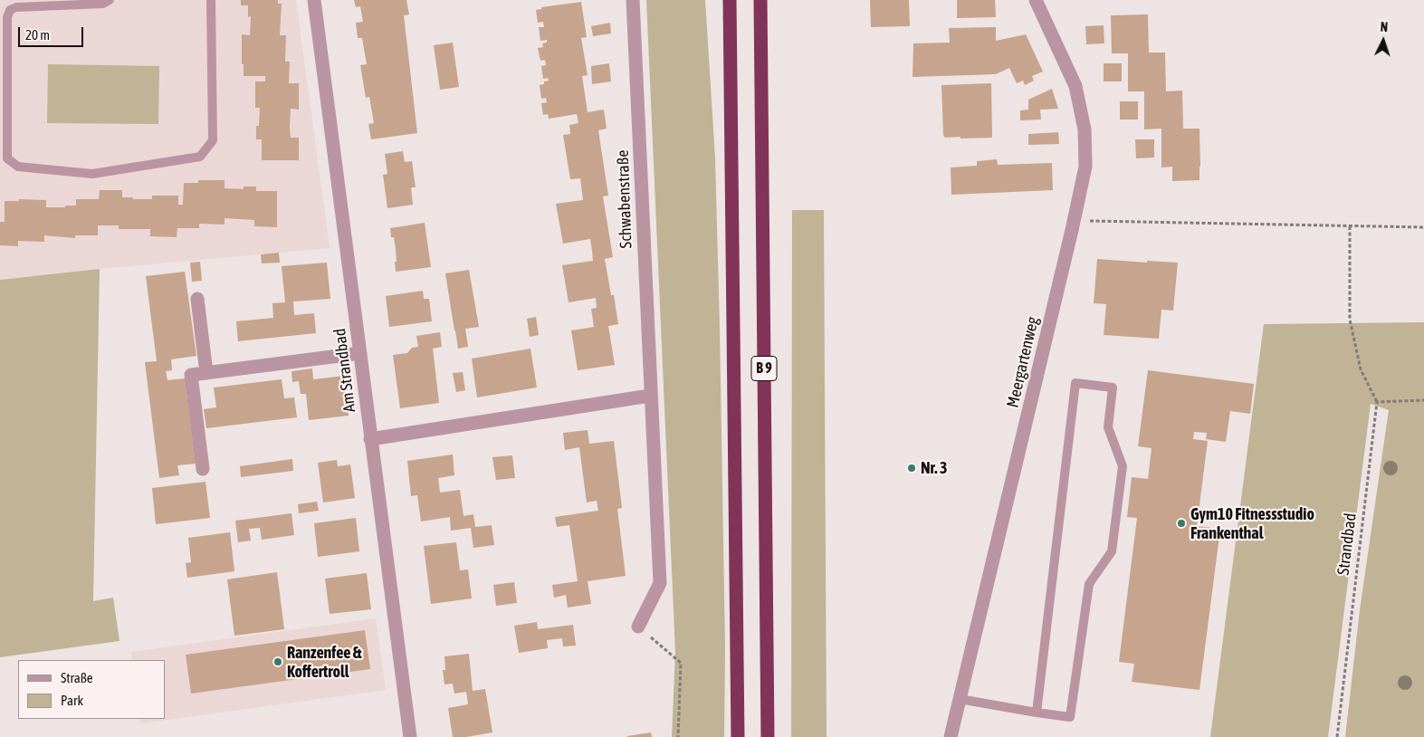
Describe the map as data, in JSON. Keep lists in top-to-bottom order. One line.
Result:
{"streets":{"highway":["B 9"],"street":["Schwabenstraße","Meergartenweg","Am Strandbad"],"path":["Strandbad"]},"places":["Nr. 3","Gym10 Fitnessstudio Frankenthal","Ranzenfee & Koffertroll"],"legend":["Straße","Park"],"scale_bar":"20 m","north":"top"}
